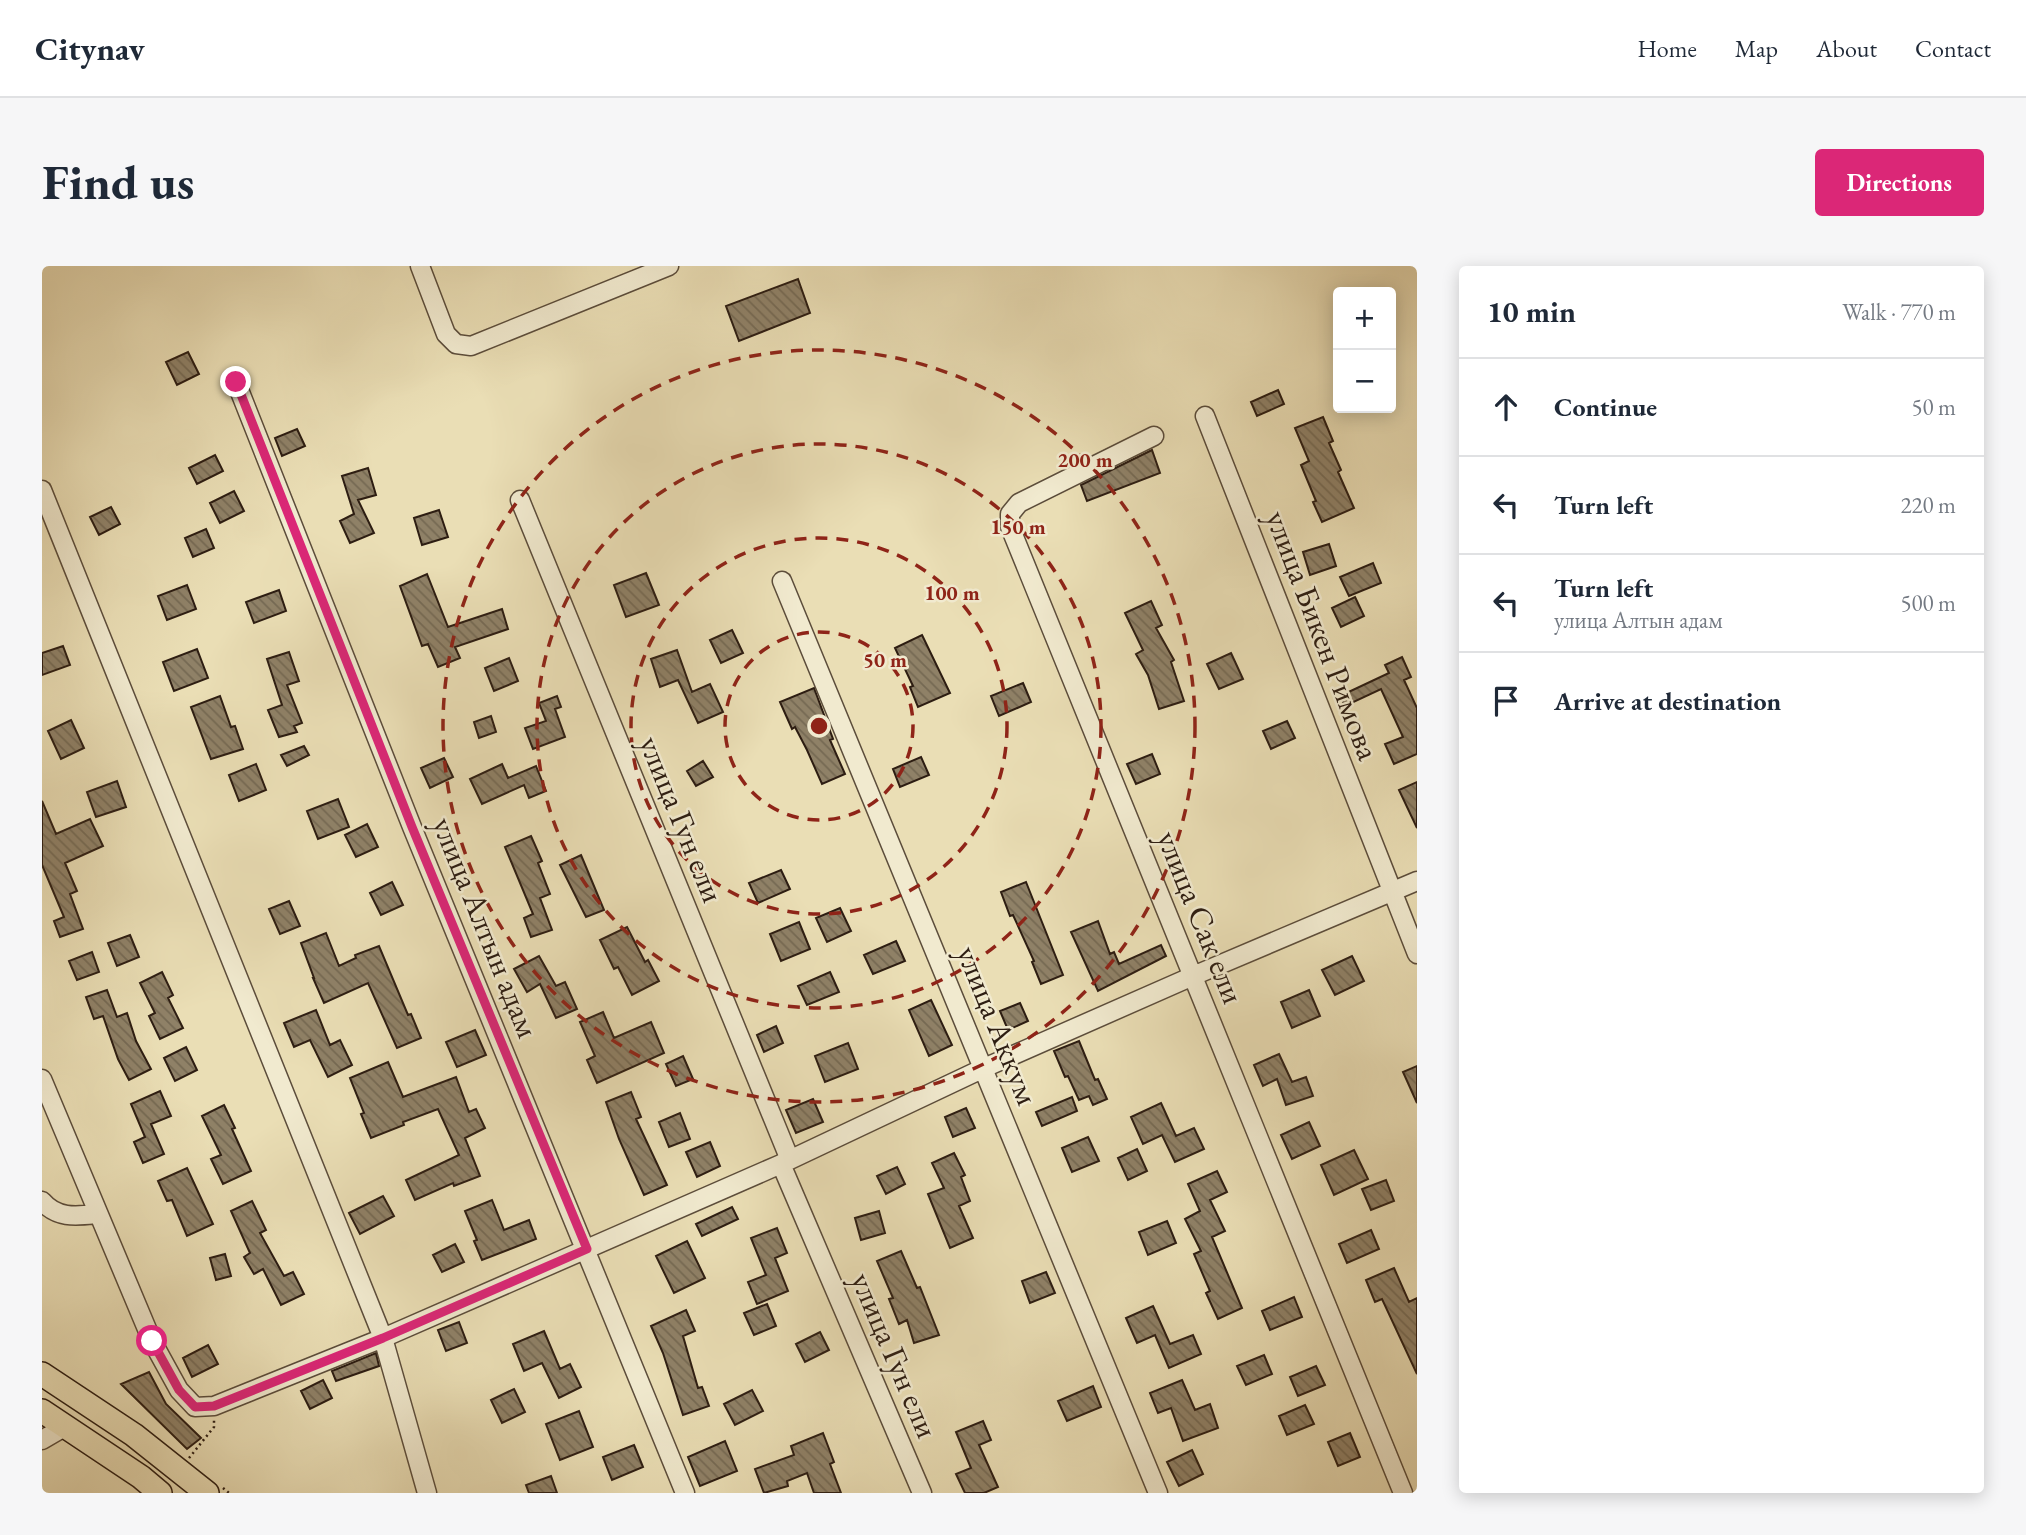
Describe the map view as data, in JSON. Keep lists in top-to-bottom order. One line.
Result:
{"streets":{"street":["улица Бикен Римова","улица Гун ели","улица Сак ели","улица Алтын адам","улица Аккум"]},"page":{"header":"Citynav","nav":["Home","Map","About","Contact"],"buttons":"Directions","title":"Find us","heading":["10 min","Walk · 770 m"],"map_buttons":["+","−"],"list":[["Continue","50 m"],["Turn left","220 m"],["Turn left","улица Алтын адам","500 m"],"Arrive at destination"]},"rings":["200 m","150 m","100 m","50 m"]}
